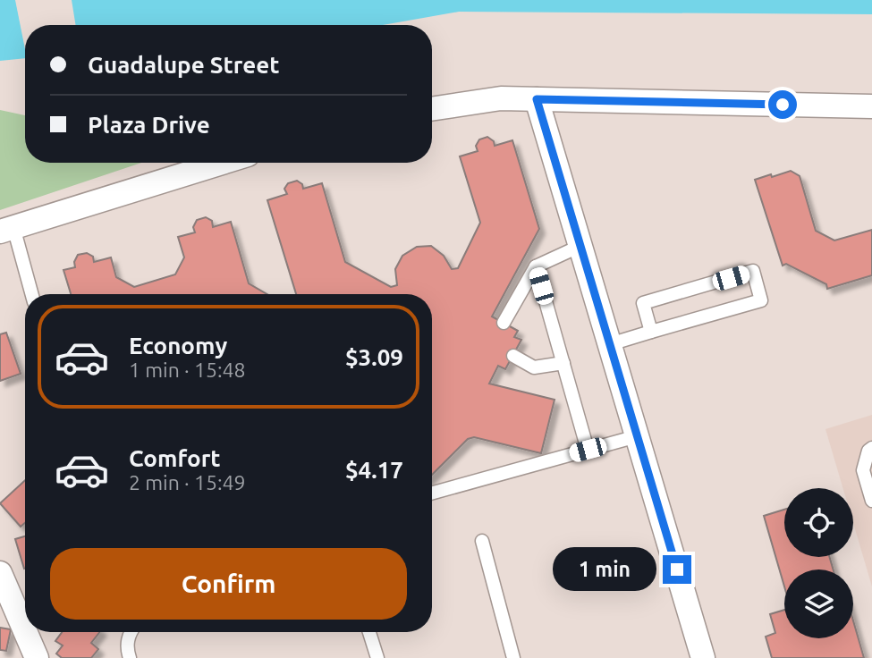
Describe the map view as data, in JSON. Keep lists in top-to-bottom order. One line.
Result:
{"page":{"banner":["Guadalupe Street","Plaza Drive"],"list":[{"name":"Economy","note":"1 min · 15:48","value":"$3.09"},{"name":"Comfort","note":"2 min · 15:49","value":"$4.17"}],"buttons":"Confirm","bubble":"1 min"}}
